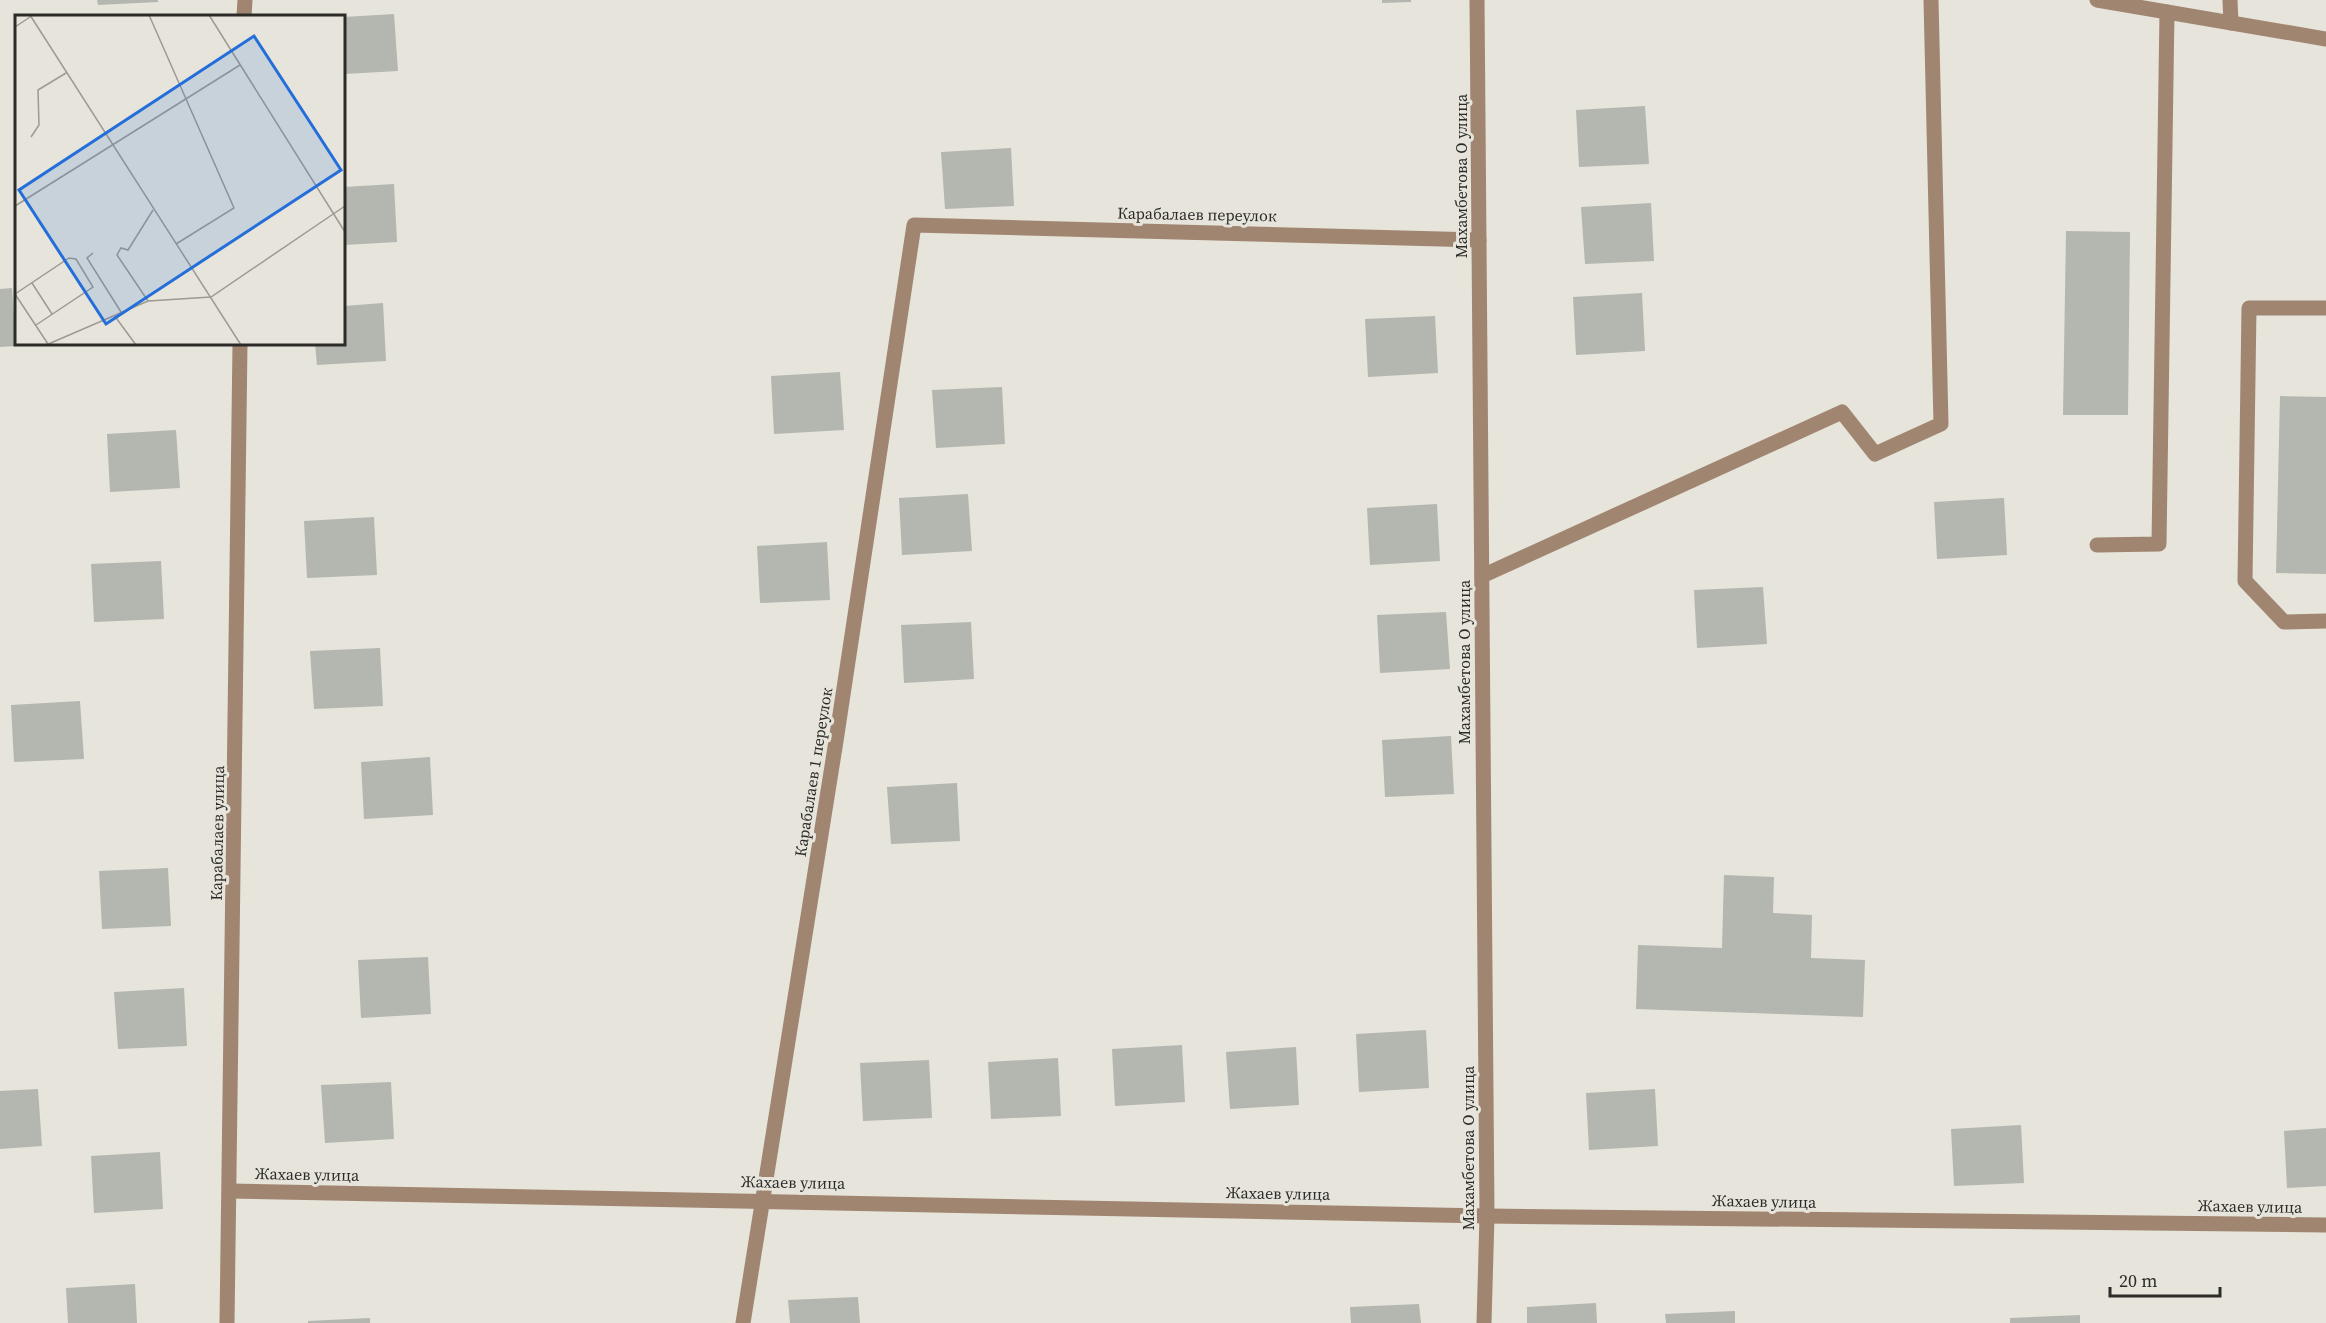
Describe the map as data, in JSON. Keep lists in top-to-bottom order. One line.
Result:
{"streets":{"street":["Махамбетова О улица","Карабалаев переулок","Карабалаев 1 переулок","Карабалаев улица","Жахаев улица"]},"crossings":[["Махамбетова О улица","Карабалаев переулок"],["Махамбетова О улица","Жахаев улица"],["Карабалаев переулок","Карабалаев 1 переулок"],["Карабалаев 1 переулок","Жахаев улица"],["Карабалаев улица","Жахаев улица"]],"scale_bar":"20 m"}
